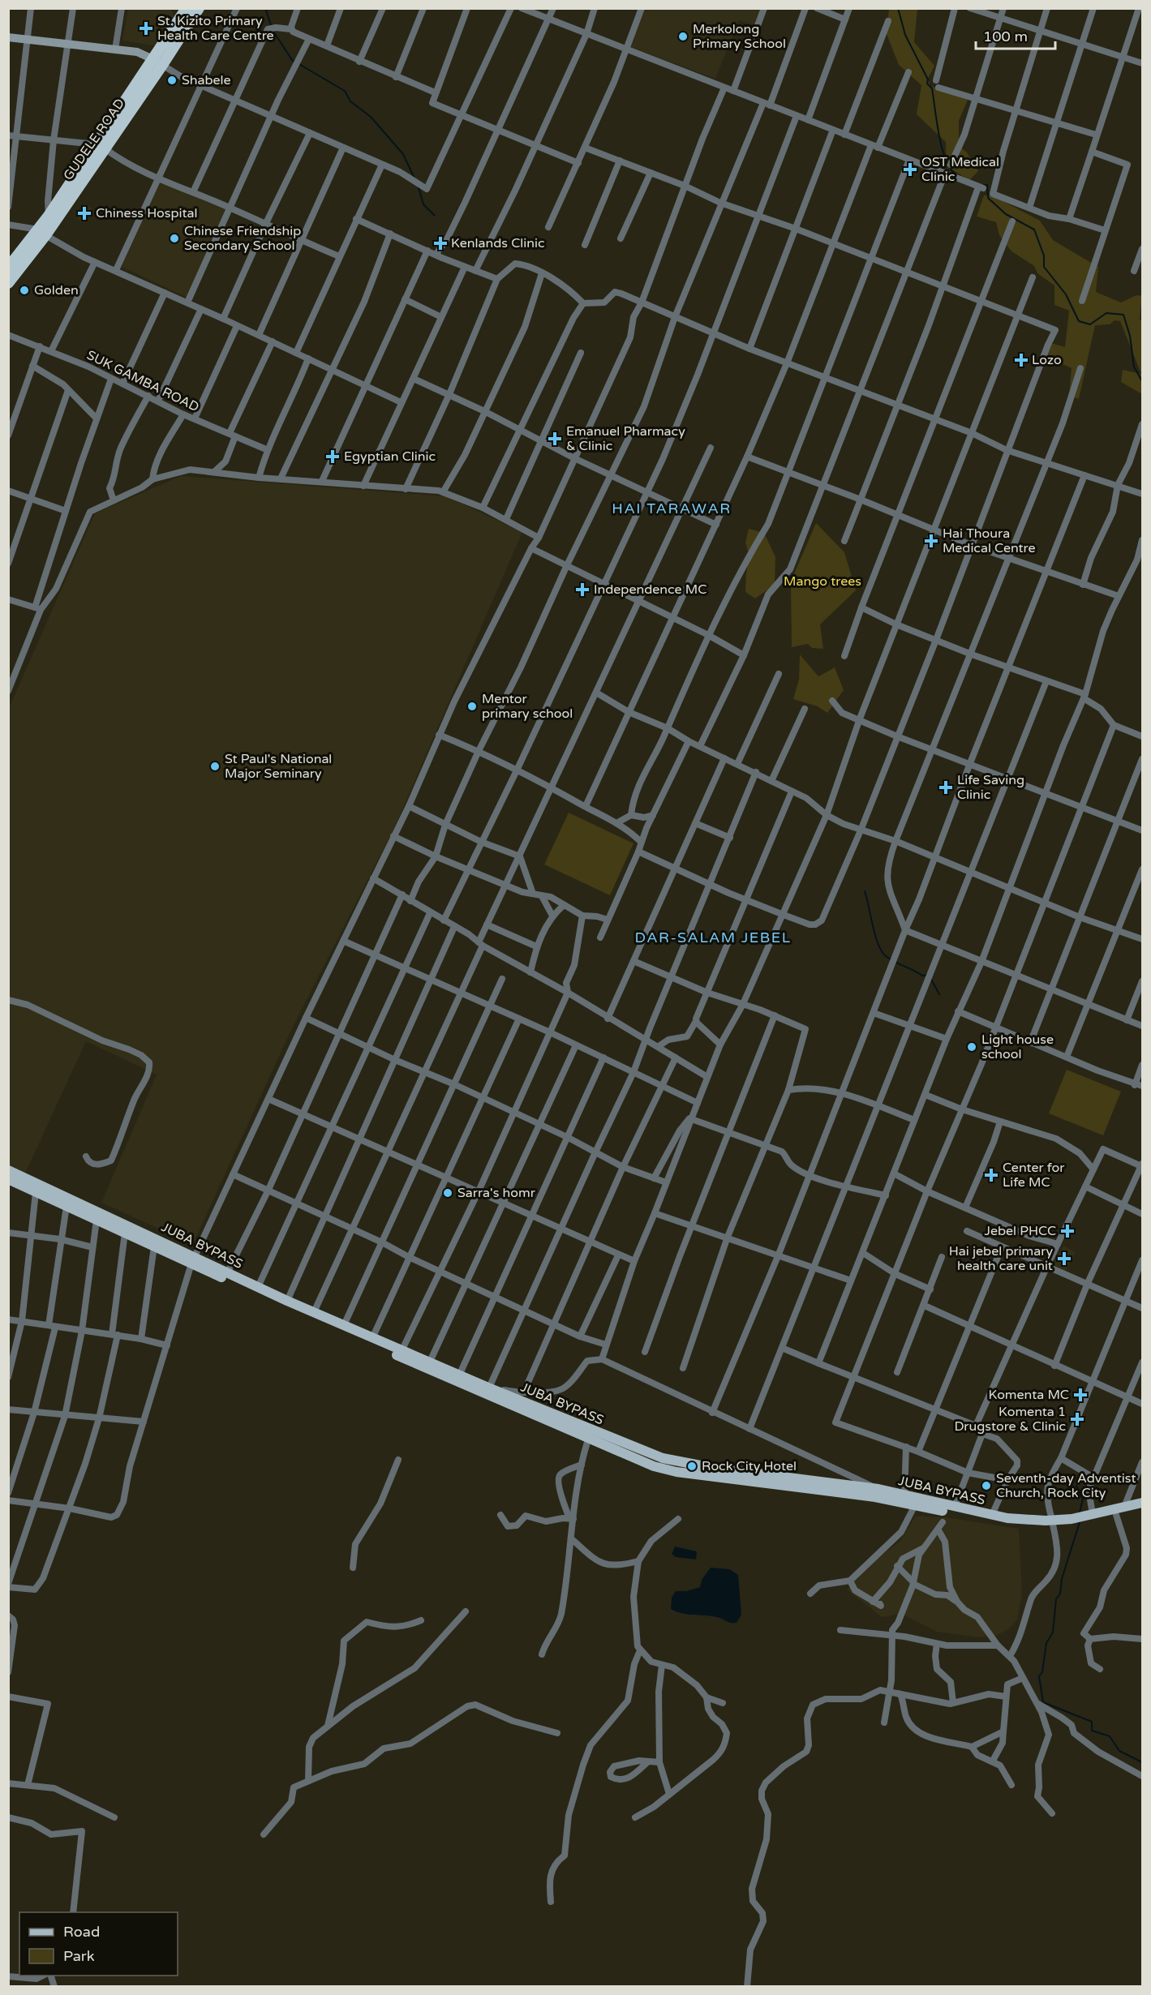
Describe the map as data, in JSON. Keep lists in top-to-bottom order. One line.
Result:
{"streets":{"highway":["GUDELE ROAD"],"main road":["JUBA BYPASS"],"street":["SUK GAMBA ROAD"]},"districts":["HAI TARAWAR","DAR-SALAM JEBEL"],"parks":["Mango trees"],"places":{"health":["St. Kizito Primary Health Care Centre","OST Medical Clinic","Chiness Hospital","Kenlands Clinic","Lozo","Emanuel Pharmacy & Clinic","Egyptian Clinic","Hai Thoura Medical Centre","Independence MC","Life Saving Clinic","Center for Life MC","Jebel PHCC","Hai jebel primary health care unit","Komenta MC","Komenta 1 Drugstore & Clinic"],"other":["Merkolong Primary School","Shabele","Chinese Friendship Secondary School","Golden","Mentor primary school","St Paul's National Major Seminary","Light house school","Sarra's homr","Rock City Hotel","Seventh-day Adventist Church, Rock City"]},"legend":["Road","Park"],"scale_bar":"100 m"}
